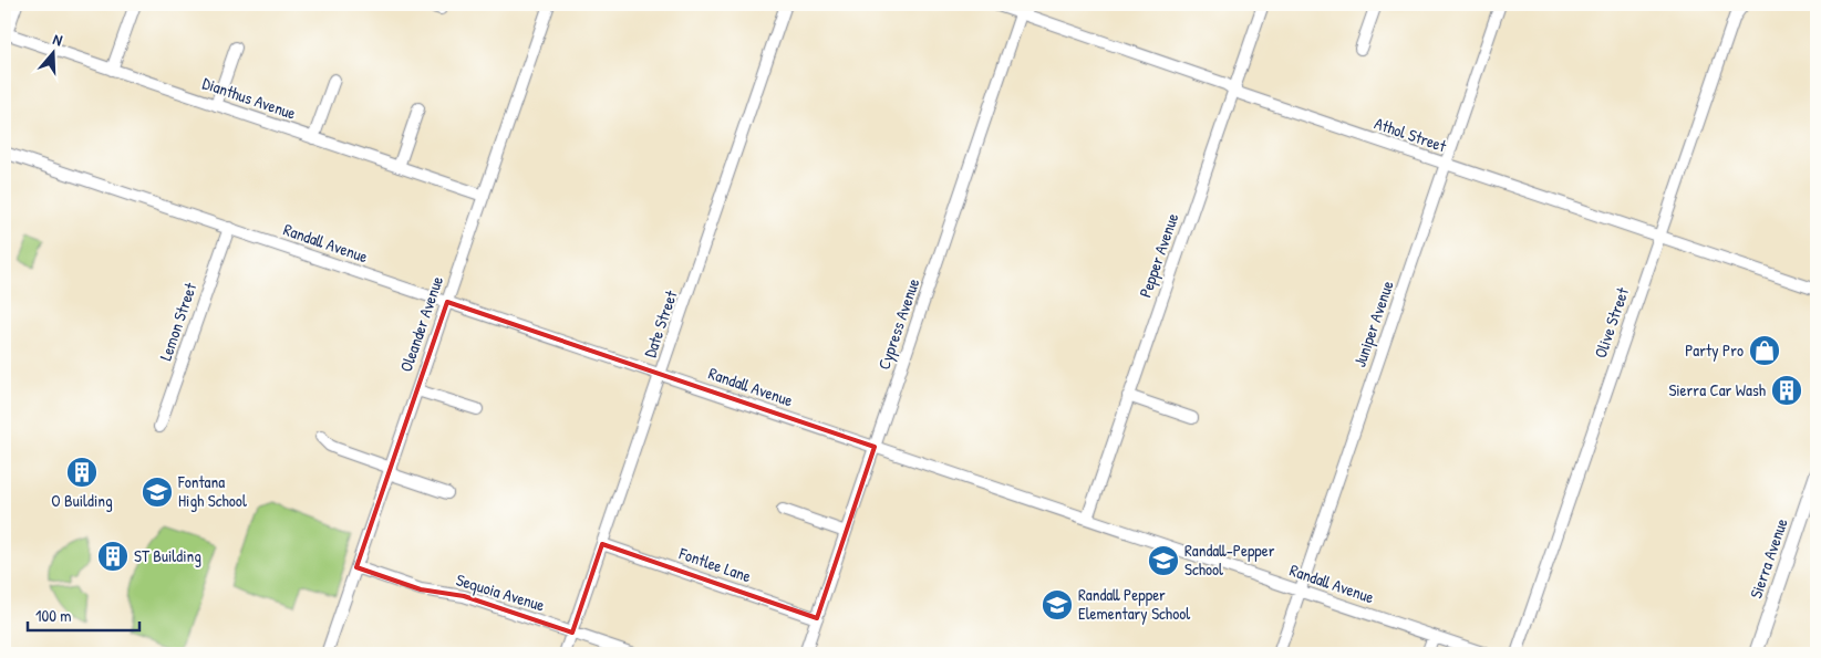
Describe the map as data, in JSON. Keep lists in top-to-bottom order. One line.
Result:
{"streets":{"main road":["Sierra Avenue"],"street":["Dianthus Avenue","Athol Street","Randall Avenue","Pepper Avenue","Lemon Street","Olive Street","Oleander Avenue","Date Street","Cypress Avenue","Juniper Avenue","Fontlee Lane","Sequoia Avenue"]},"crossings":[["Dianthus Avenue","Oleander Avenue"],["Athol Street","Pepper Avenue"],["Athol Street","Olive Street"],["Athol Street","Cypress Avenue"],["Athol Street","Juniper Avenue"],["Randall Avenue","Pepper Avenue"],["Randall Avenue","Lemon Street"],["Randall Avenue","Oleander Avenue"],["Randall Avenue","Date Street"],["Randall Avenue","Cypress Avenue"],["Randall Avenue","Juniper Avenue"],["Oleander Avenue","Sequoia Avenue"],["Date Street","Fontlee Lane"],["Date Street","Sequoia Avenue"],["Cypress Avenue","Fontlee Lane"]],"places":{"shop":["Party Pro"],"building":["Sierra Car Wash","O Building","ST Building"],"school or university":["Fontana High School","Randall-Pepper School","Randall Pepper Elementary School"]},"scale_bar":"100 m","north":"top"}
